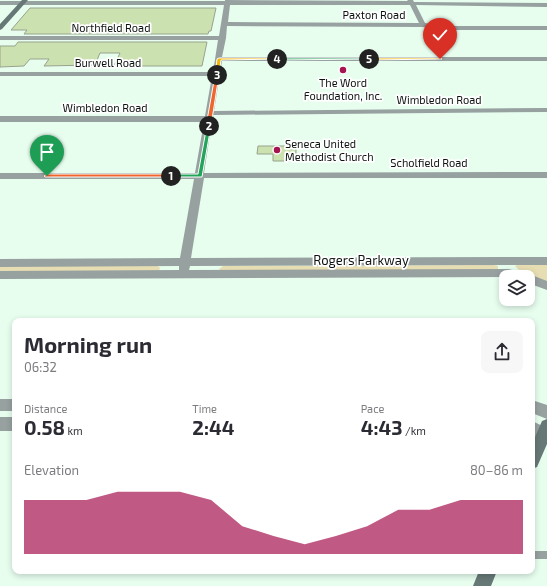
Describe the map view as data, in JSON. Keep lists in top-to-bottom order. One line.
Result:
{"streets":{"street":["Paxton Road","Northfield Road","Burwell Road","Wimbledon Road","Scholfield Road","Rogers Parkway"]},"places":["The Word Foundation, Inc.","Seneca United Methodist Church"],"page":{"pins":["4","5","3","2","1"],"heading":["Morning run","06:32"],"stats":[["Distance","0.58 km"],["Time","2:44"],["Pace","4:43 /km"]],"chart":["Elevation","80–86 m"]}}
